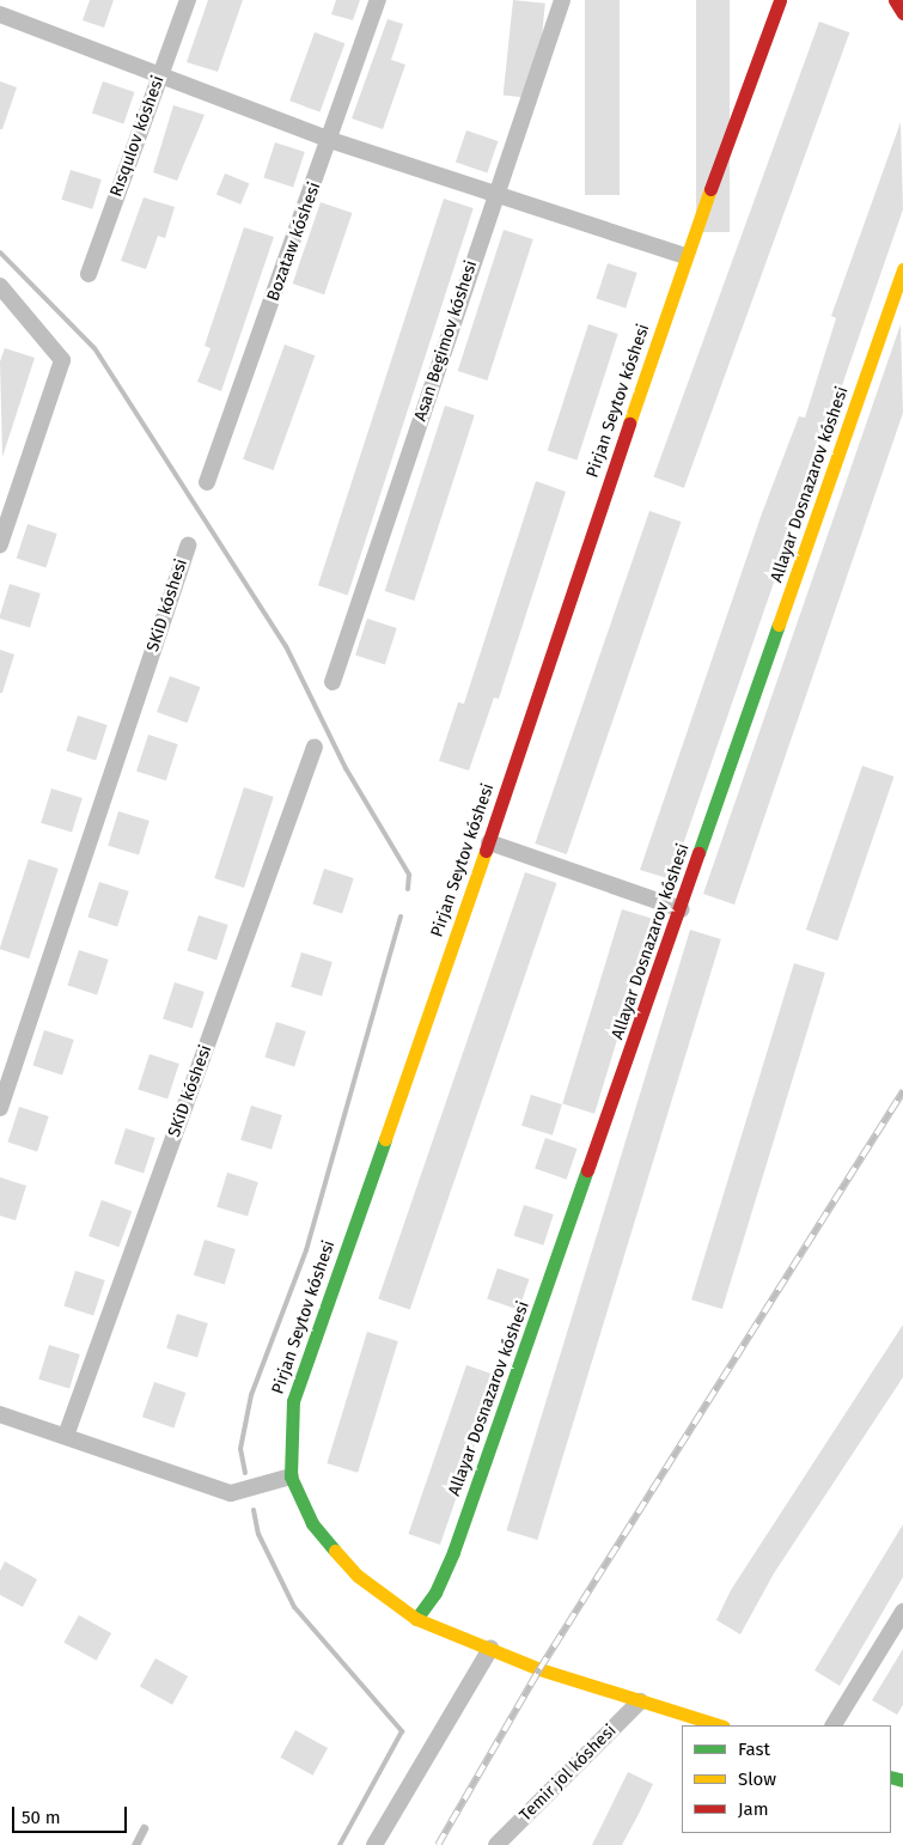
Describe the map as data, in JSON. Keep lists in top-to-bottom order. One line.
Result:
{"streets":{"main road":["Pirjan Seytov kóshesi","Allayar Dosnazarov kóshesi"],"street":["Rısqulov kóshesi","Bozataw kóshesi","Asan Begimov kóshesi","SKiD kóshesi","Temir jol kóshesi"]},"crossings":[["Pirjan Seytov kóshesi","Allayar Dosnazarov kóshesi"],["Pirjan Seytov kóshesi","Temir jol kóshesi"]],"legend":["Fast","Slow","Jam"],"scale_bar":"50 m"}
